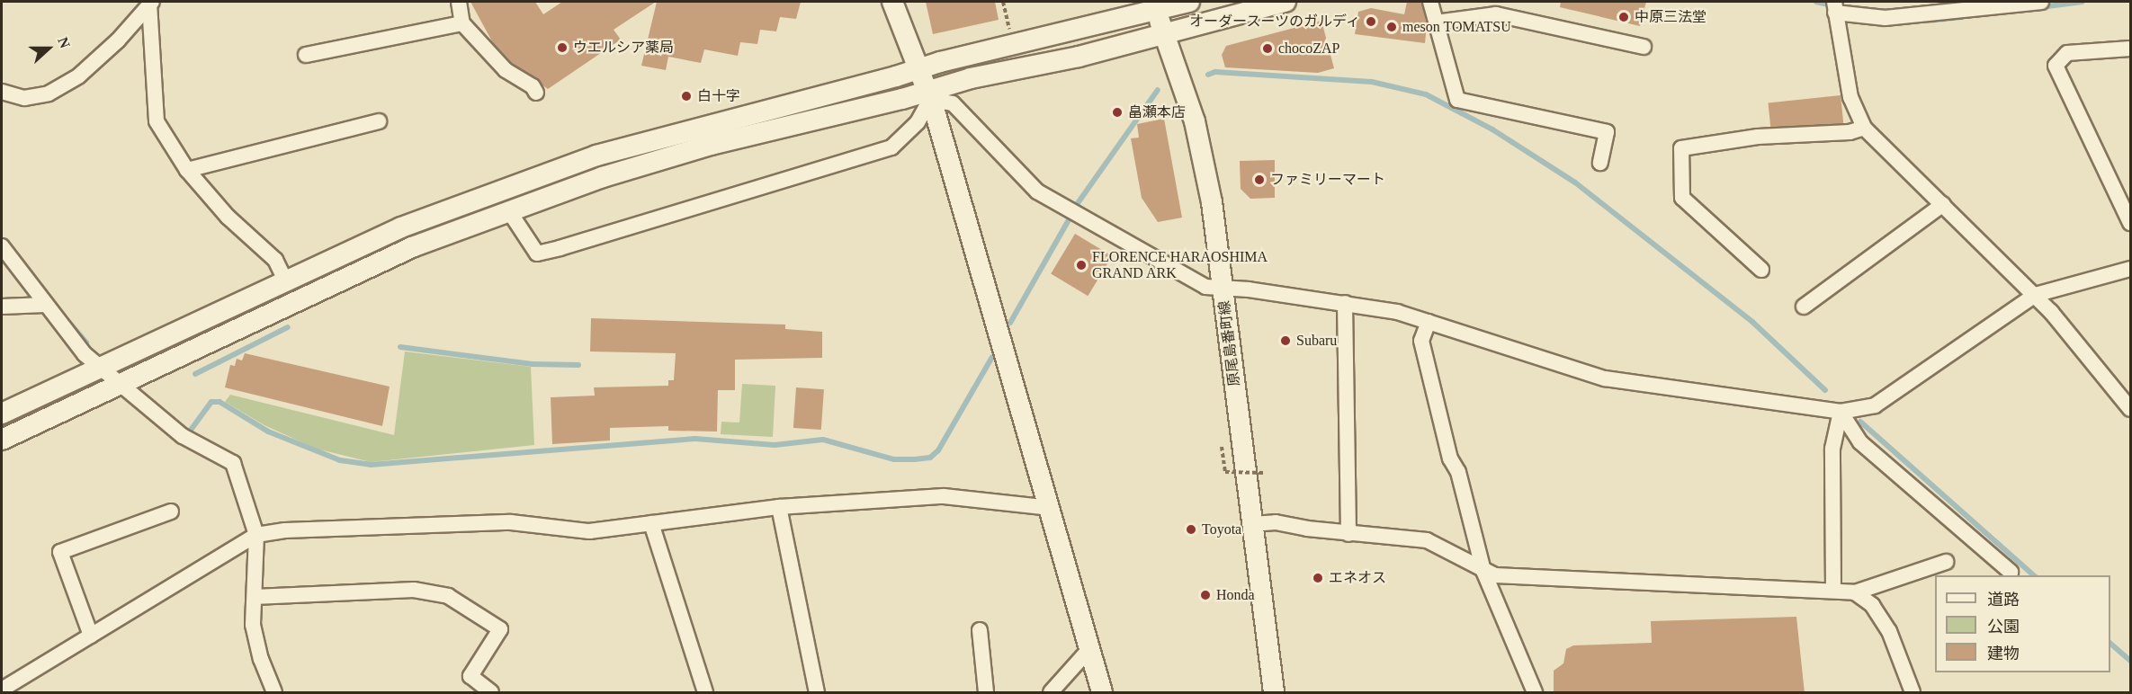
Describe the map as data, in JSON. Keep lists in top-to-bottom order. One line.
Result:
{"streets":{"street":["原尾島番町線"]},"places":["中原三法堂","オーダースーツのガルディ","meson TOMATSU","ウエルシア薬局","chocoZAP","白十字","畠瀬本店","ファミリーマート","FLORENCE HARAOSHIMA GRAND ARK","Subaru","Toyota","エネオス","Honda"],"legend":["道路","公園","建物"],"north":"right"}
